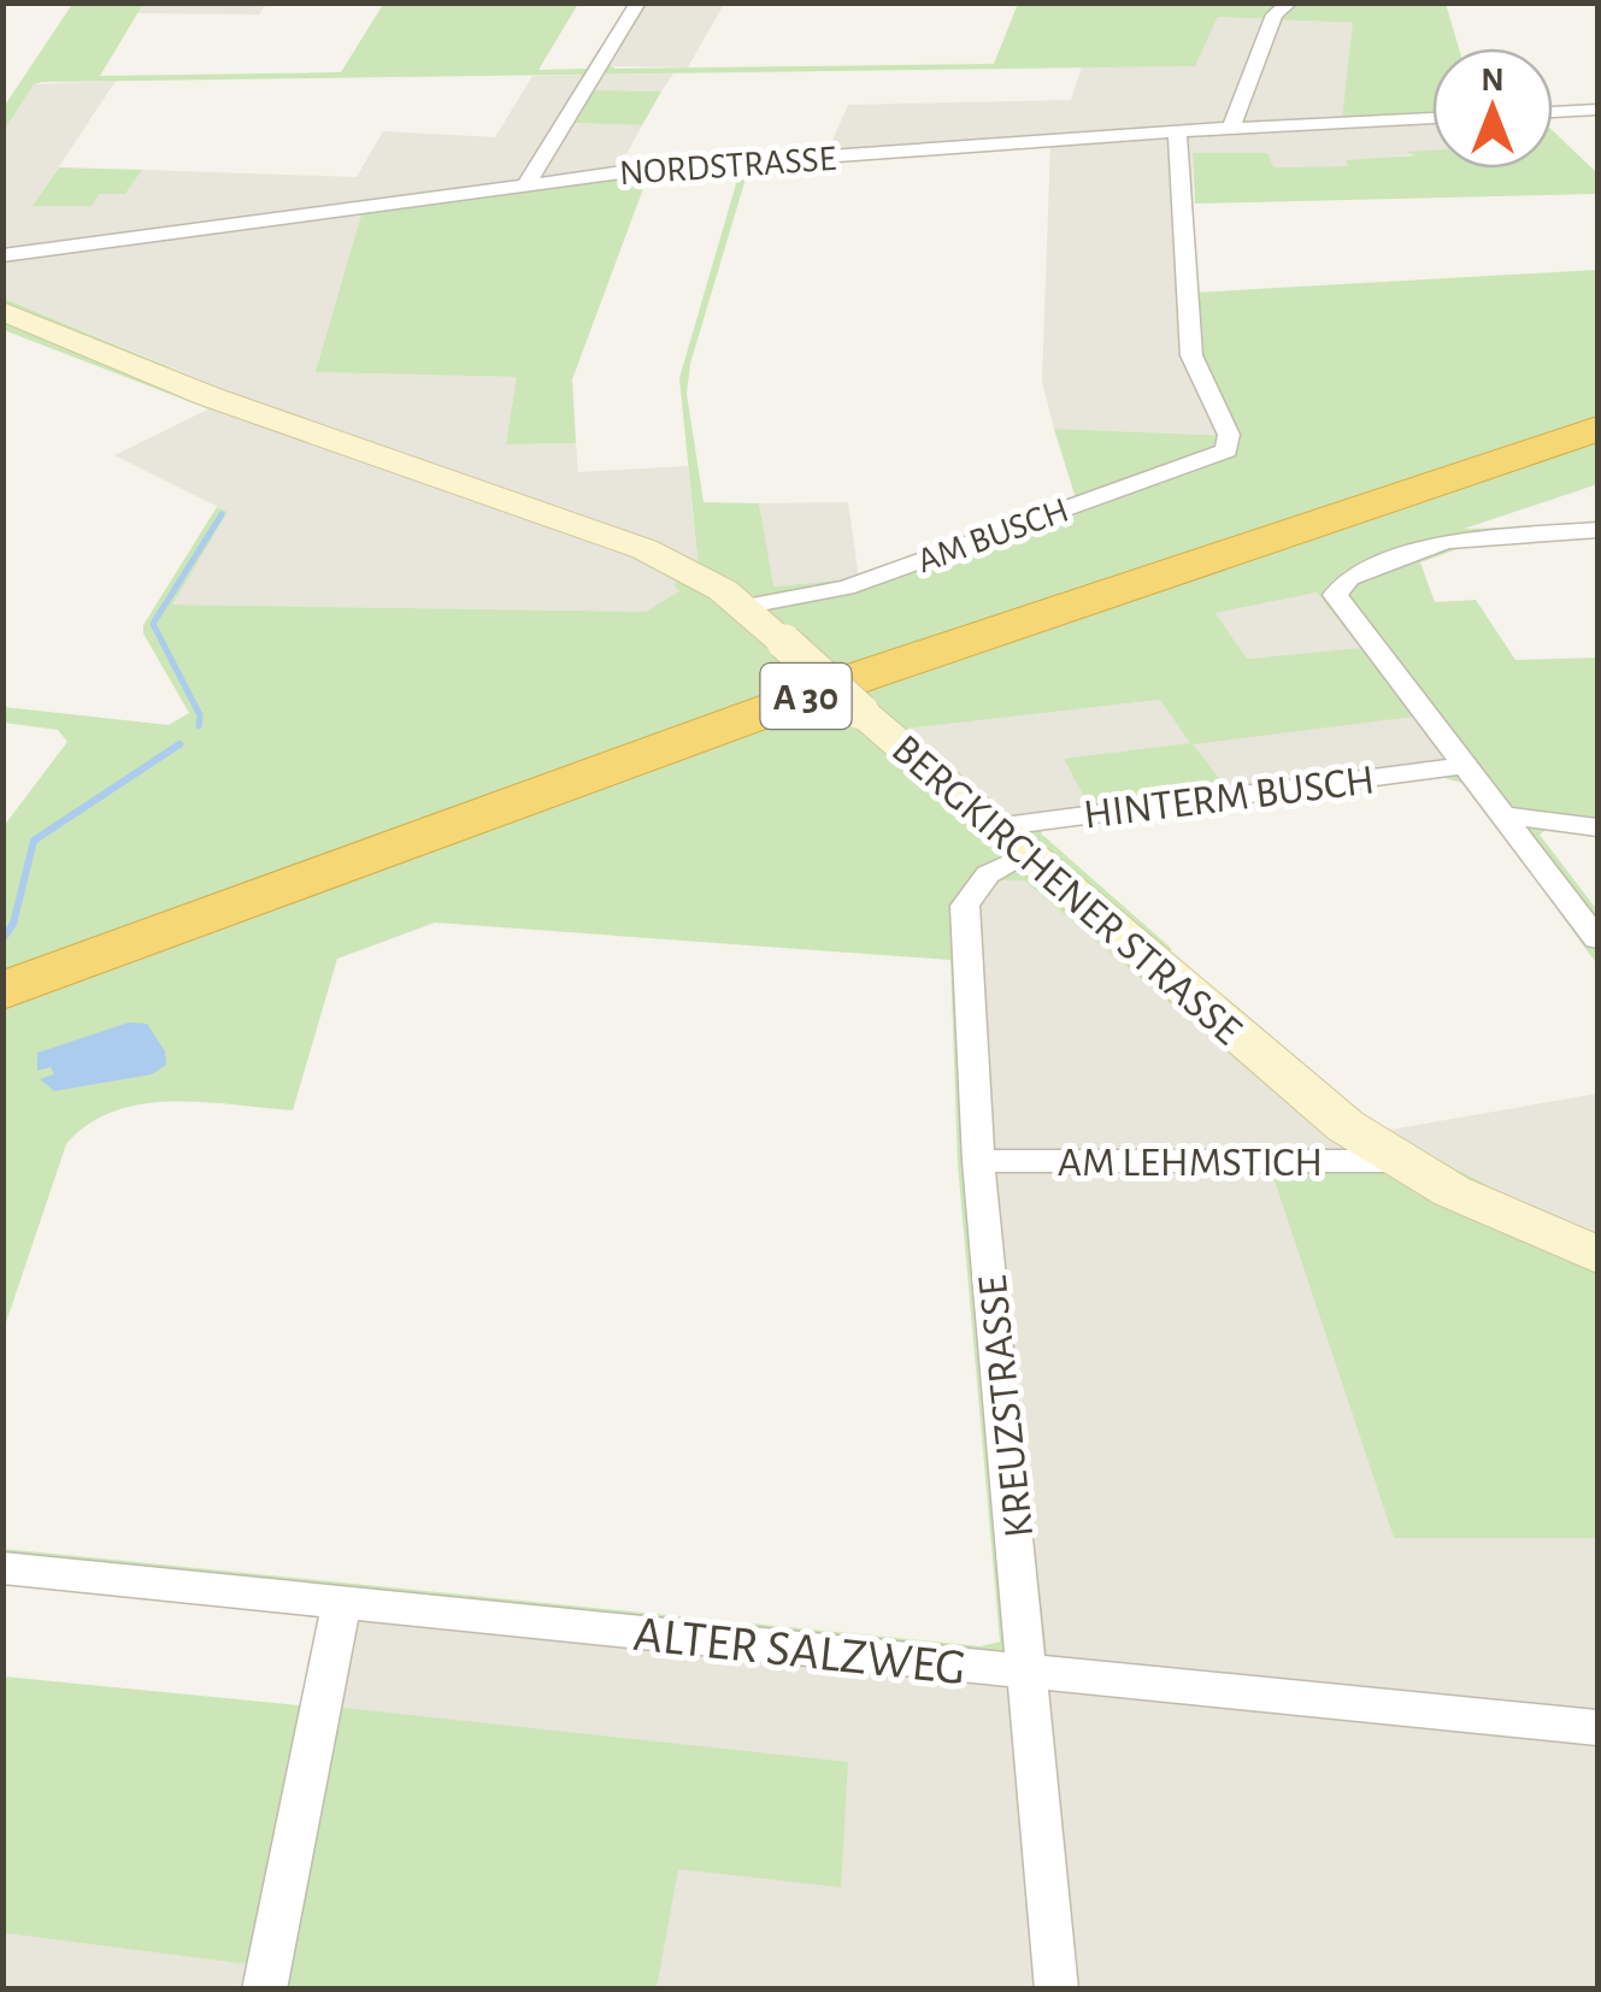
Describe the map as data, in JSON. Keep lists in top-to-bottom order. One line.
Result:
{"streets":{"highway":["A 30"],"street":["NORDSTRASSE","AM BUSCH","HINTERM BUSCH","BERGKIRCHENER STRASSE","AM LEHMSTICH","KREUZSTRASSE","ALTER SALZWEG"]},"crossings":[["NORDSTRASSE","AM BUSCH"],["AM BUSCH","BERGKIRCHENER STRASSE"],["HINTERM BUSCH","BERGKIRCHENER STRASSE"],["HINTERM BUSCH","KREUZSTRASSE"],["BERGKIRCHENER STRASSE","AM LEHMSTICH"],["BERGKIRCHENER STRASSE","KREUZSTRASSE"],["AM LEHMSTICH","KREUZSTRASSE"],["KREUZSTRASSE","ALTER SALZWEG"]],"north":"top"}
